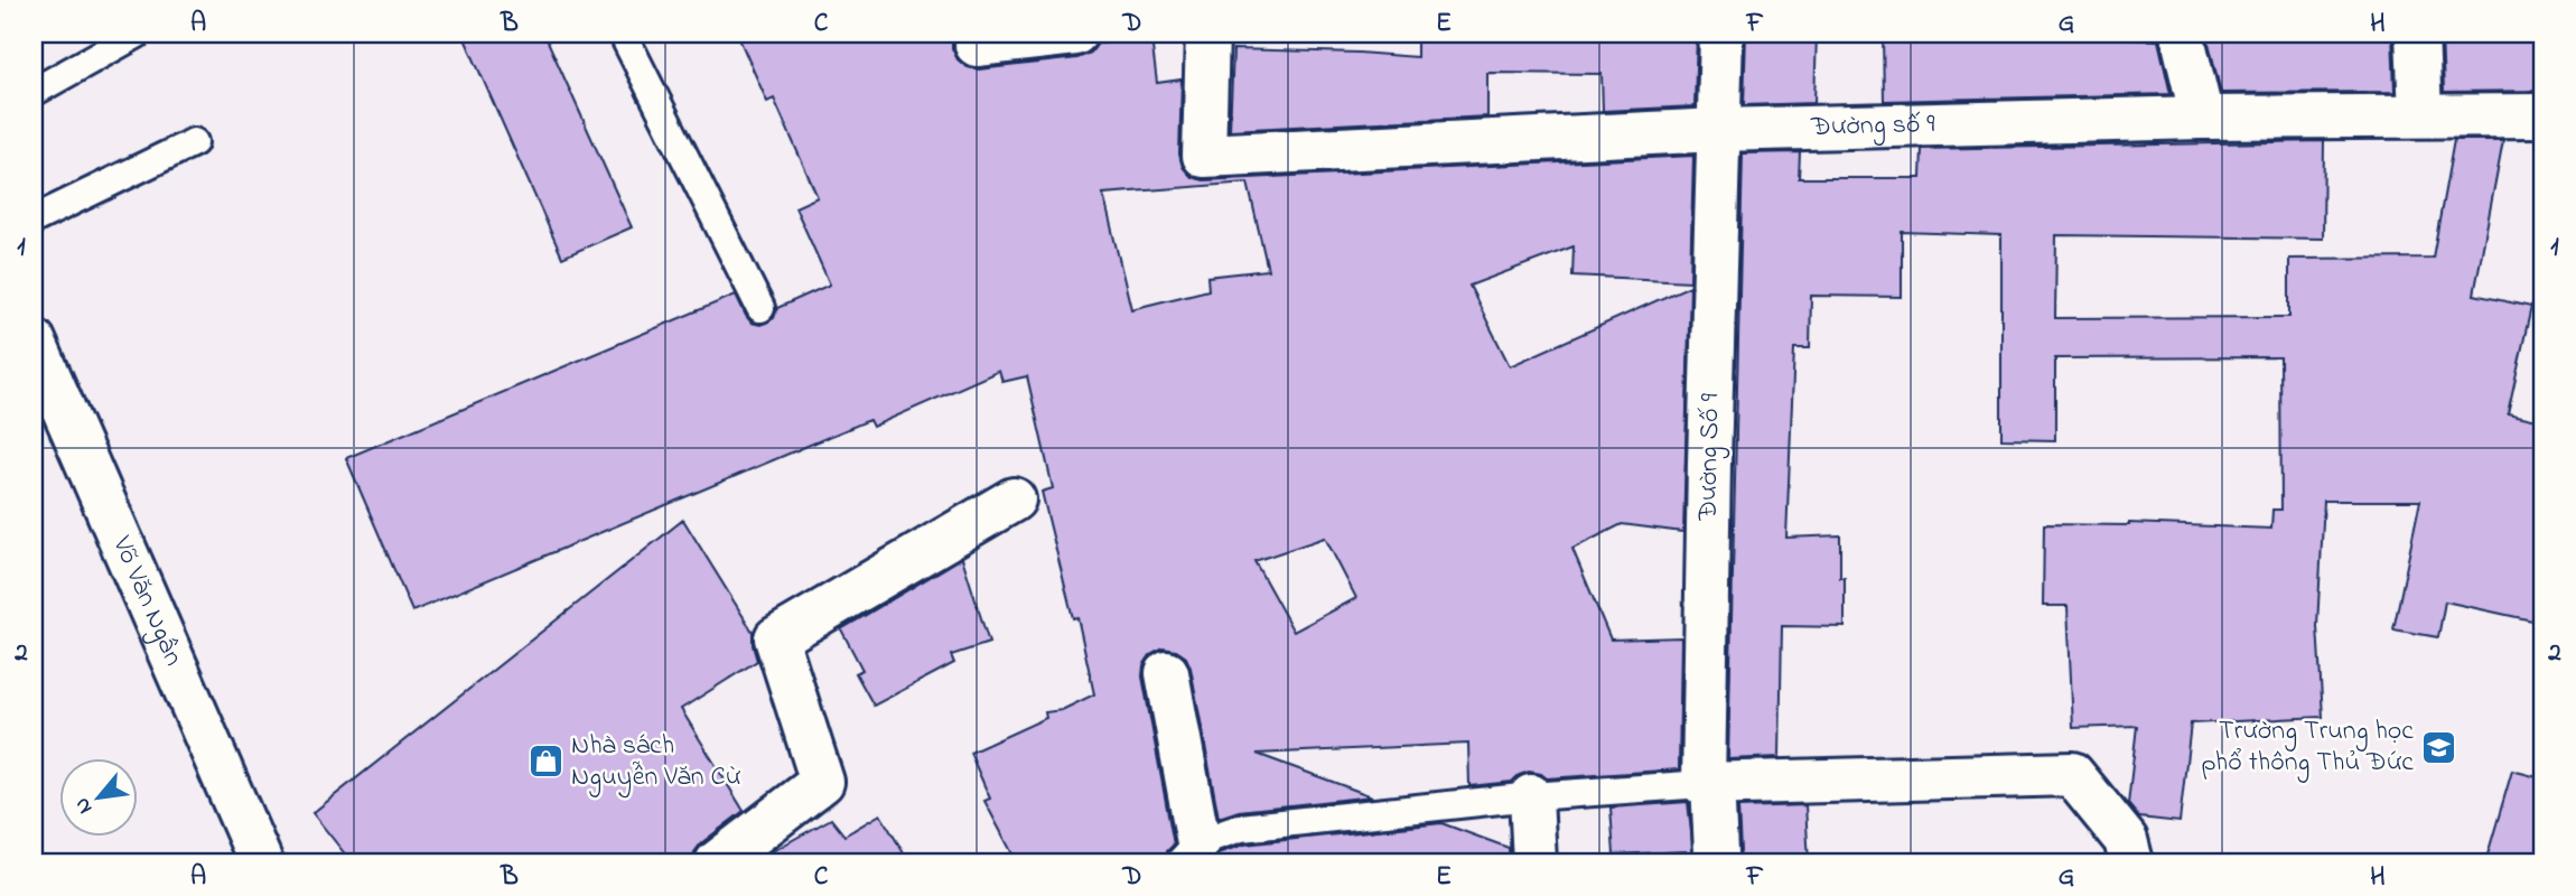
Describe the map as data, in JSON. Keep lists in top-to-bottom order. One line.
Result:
{"streets":{"street":["Đường số 9","Đường Số 9","Võ Văn Ngân"]},"crossings":[["Đường số 9","Đường Số 9"]],"places":{"school or university":["Trường Trung học phổ thông Thủ Đức"],"shop":["Nhà sách Nguyễn Văn Cừ"]},"north":"bottom left","grid":{"columns":["A","B","C","D","E","F","G","H"],"rows":["1","2"]}}
